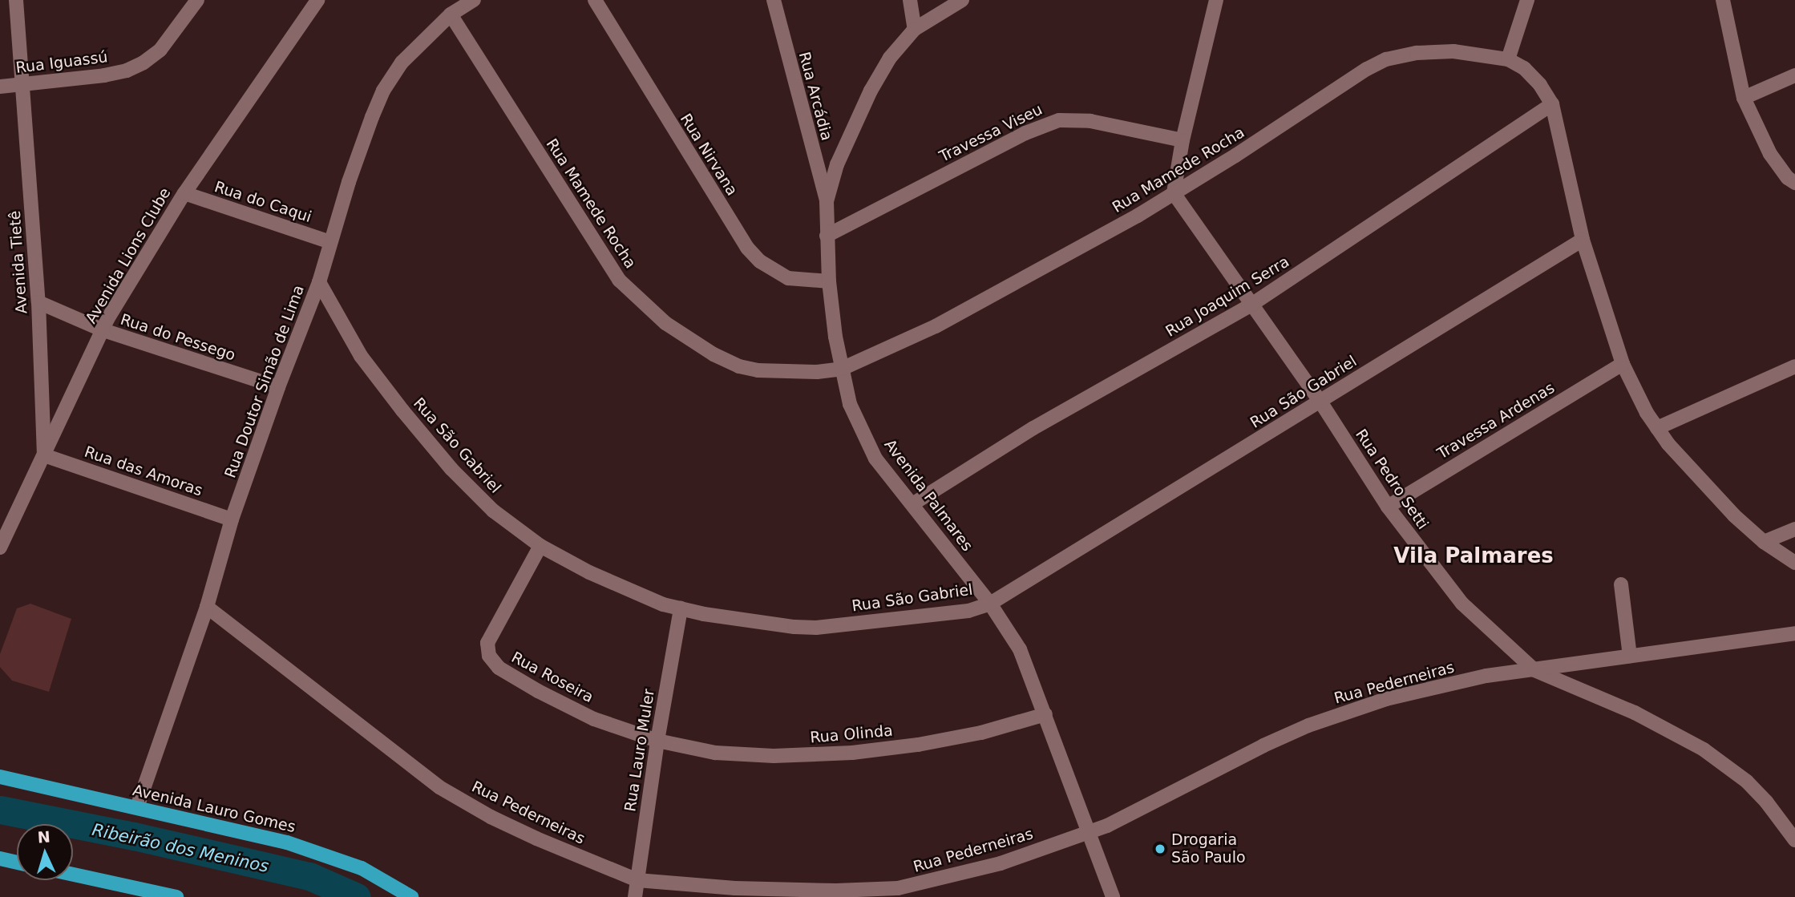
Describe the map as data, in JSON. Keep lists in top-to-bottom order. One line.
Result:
{"streets":{"main road":["Avenida Lauro Gomes"],"street":["Rua Iguassú","Rua Arcádia","Travessa Viseu","Rua Nirvana","Rua Mamede Rocha","Rua do Caqui","Avenida Lions Clube","Avenida Tietê","Rua Joaquim Serra","Rua do Pessego","Rua Doutor Simão de Lima","Rua São Gabriel","Travessa Ardenas","Rua das Amoras","Rua Pedro Setti","Avenida Palmares","Rua Roseira","Rua Pederneiras","Rua Olinda","Rua Lauro Muler"]},"crossings":[["Rua Iguassú","Avenida Tietê"],["Rua Arcádia","Avenida Palmares"],["Travessa Viseu","Avenida Palmares"],["Rua Nirvana","Avenida Palmares"],["Rua Mamede Rocha","Rua Joaquim Serra"],["Rua Mamede Rocha","Rua Doutor Simão de Lima"],["Rua Mamede Rocha","Rua São Gabriel"],["Rua Mamede Rocha","Travessa Ardenas"],["Rua Mamede Rocha","Rua Pedro Setti"],["Rua Mamede Rocha","Avenida Palmares"],["Rua do Caqui","Avenida Lions Clube"],["Rua do Caqui","Rua Doutor Simão de Lima"],["Avenida Lions Clube","Avenida Tietê"],["Avenida Lions Clube","Rua do Pessego"],["Avenida Lions Clube","Rua das Amoras"],["Avenida Tietê","Rua do Pessego"],["Avenida Tietê","Rua das Amoras"],["Rua Joaquim Serra","Rua Pedro Setti"],["Rua Joaquim Serra","Avenida Palmares"],["Rua do Pessego","Rua Doutor Simão de Lima"],["Rua Doutor Simão de Lima","Rua São Gabriel"],["Rua Doutor Simão de Lima","Rua das Amoras"],["Rua Doutor Simão de Lima","Rua Pederneiras"],["Rua Doutor Simão de Lima","Avenida Lauro Gomes"],["Rua São Gabriel","Rua Pedro Setti"],["Rua São Gabriel","Avenida Palmares"],["Rua São Gabriel","Rua Roseira"],["Rua São Gabriel","Rua Lauro Muler"],["Travessa Ardenas","Rua Pedro Setti"],["Rua Pedro Setti","Rua Pederneiras"],["Avenida Palmares","Rua Pederneiras"],["Avenida Palmares","Rua Olinda"],["Rua Roseira","Rua Olinda"],["Rua Roseira","Rua Lauro Muler"],["Rua Pederneiras","Rua Lauro Muler"],["Rua Olinda","Rua Lauro Muler"]],"districts":["Vila Palmares"],"water":["Ribeirão dos Meninos"],"places":["Drogaria São Paulo"],"north":"top"}
